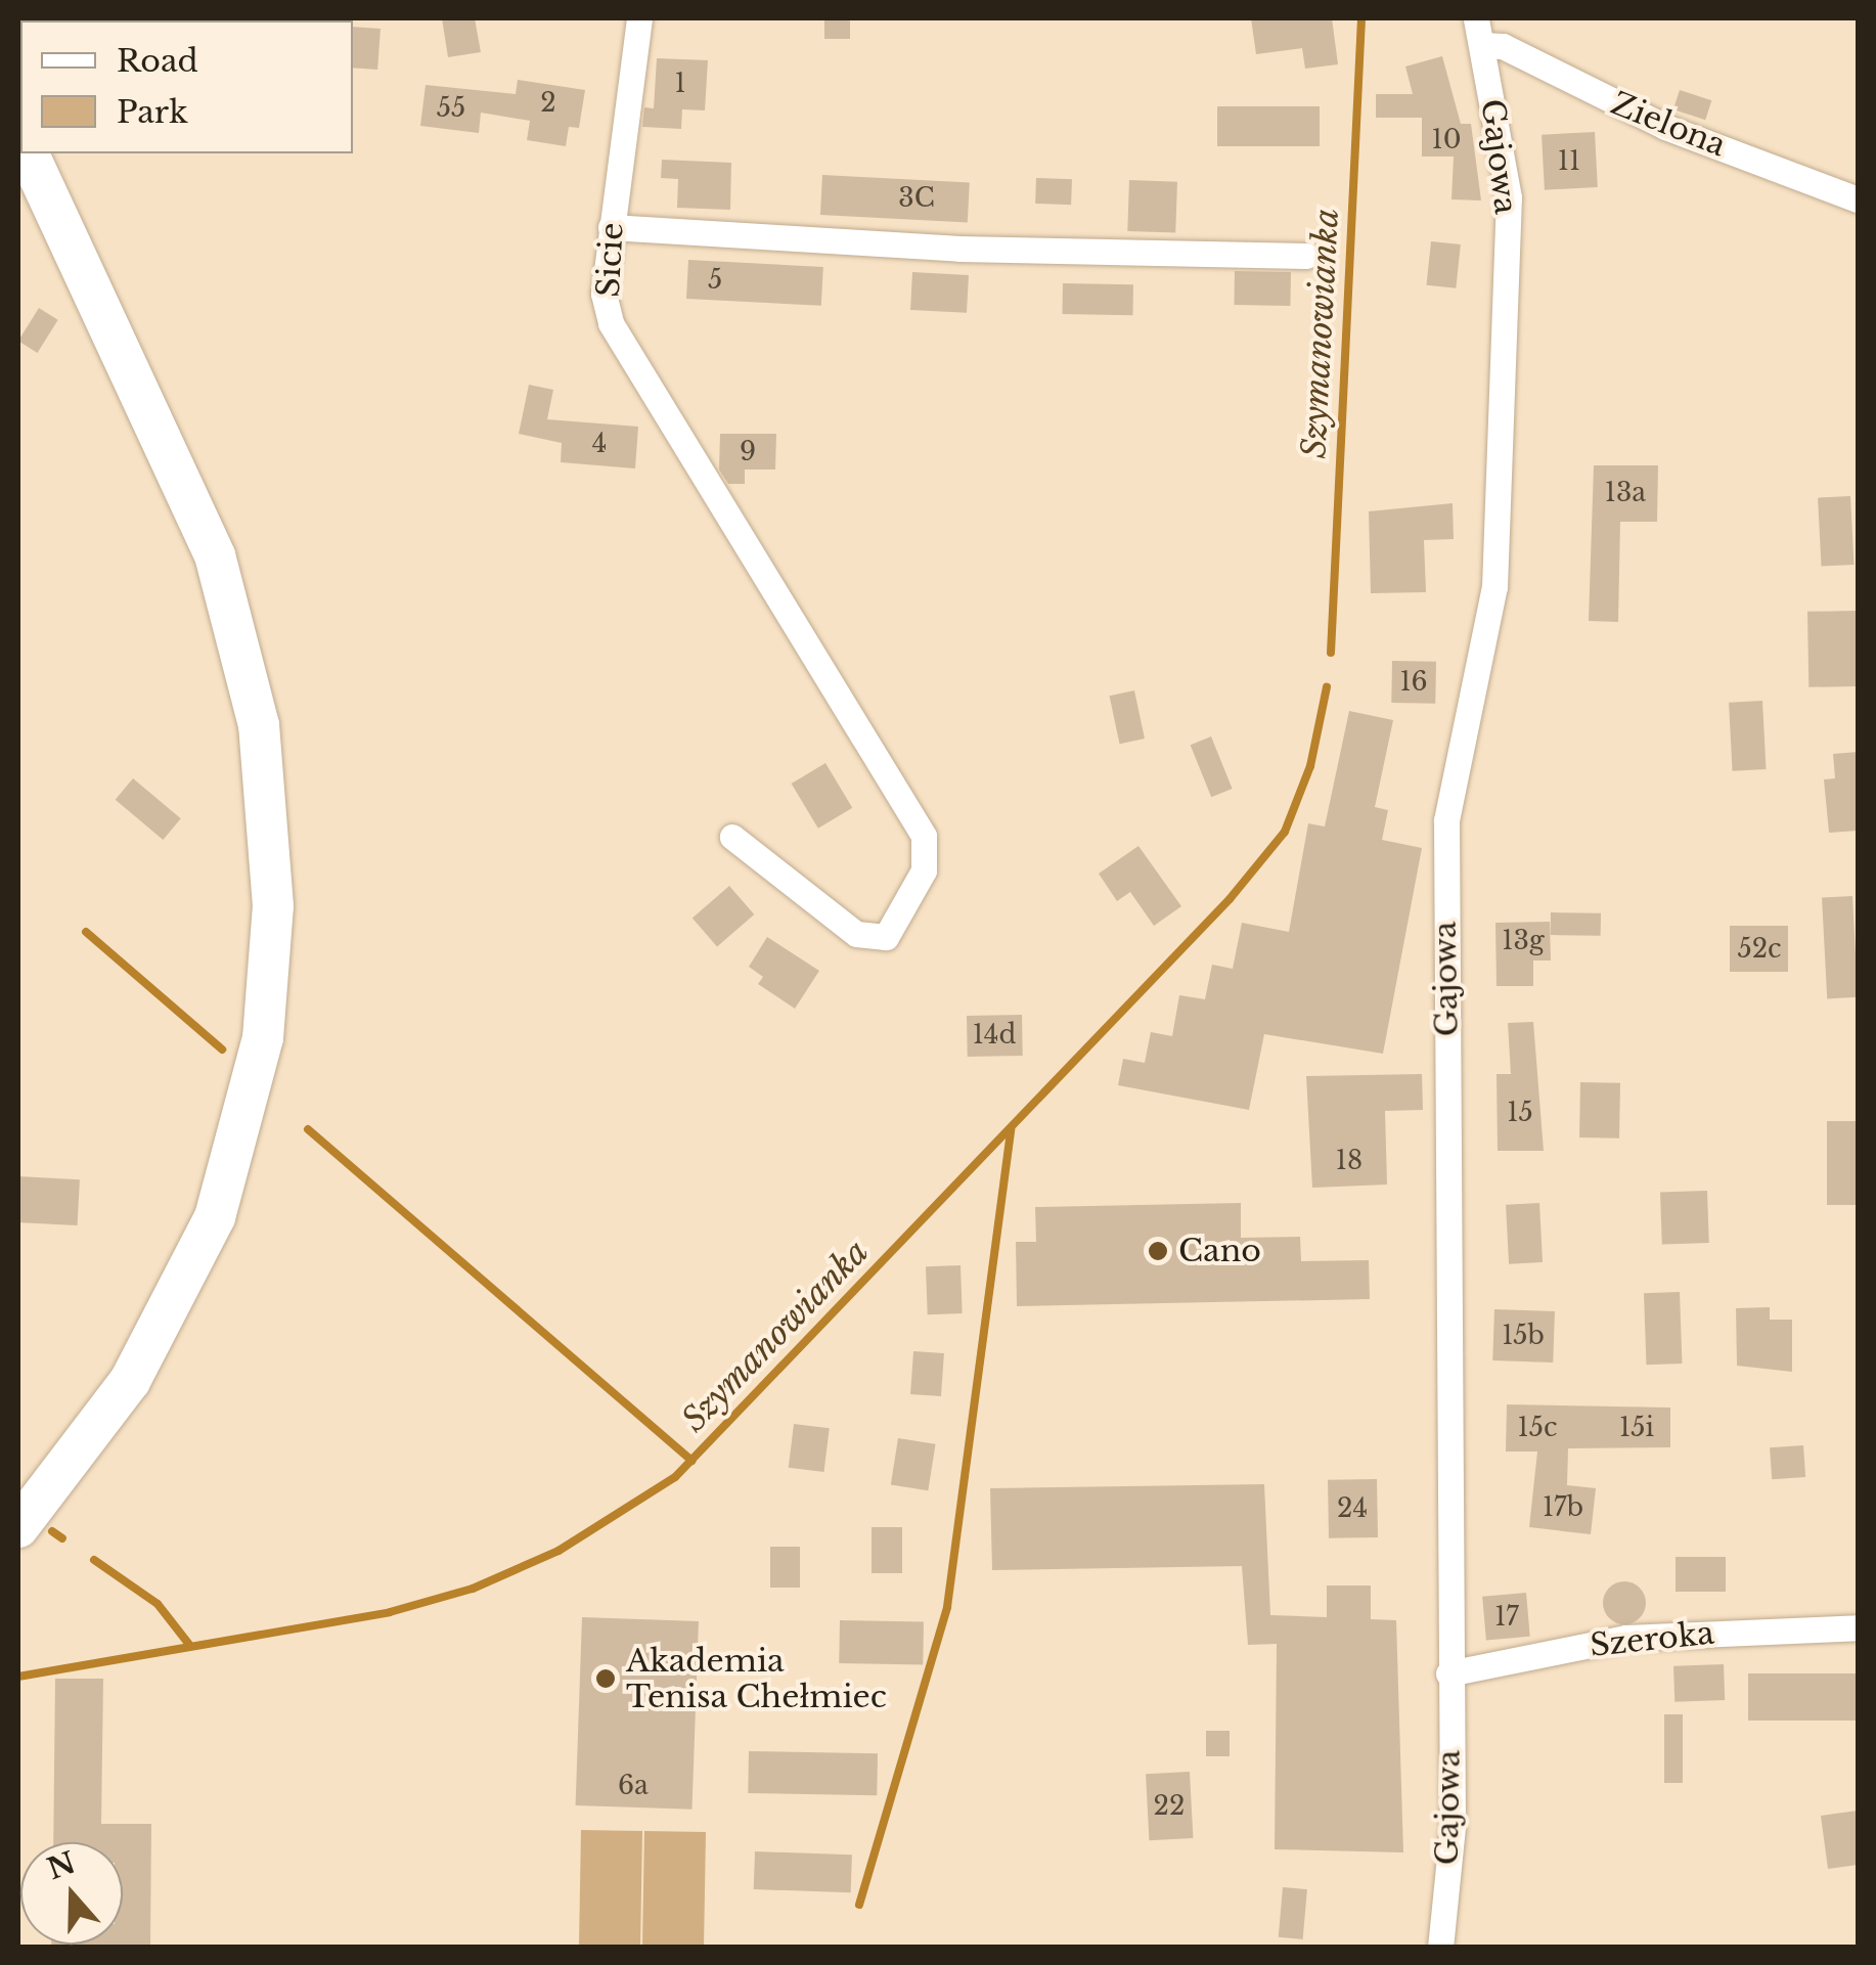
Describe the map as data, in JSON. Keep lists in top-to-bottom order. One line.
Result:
{"streets":{"street":["Zielona","Gajowa","Sicie","Szeroka"]},"crossings":[["Zielona","Gajowa"],["Gajowa","Szeroka"]],"water":["Szymanowianka"],"places":["Cano","Akademia Tenisa Chełmiec"],"house_numbers":["1","2","55","10","11","3C","5","4","9","13a","16","13g","52c","14d","15","18","15b","15c","15i","17b","24","17","6a","22"],"legend":["Road","Park"],"north":"top"}
